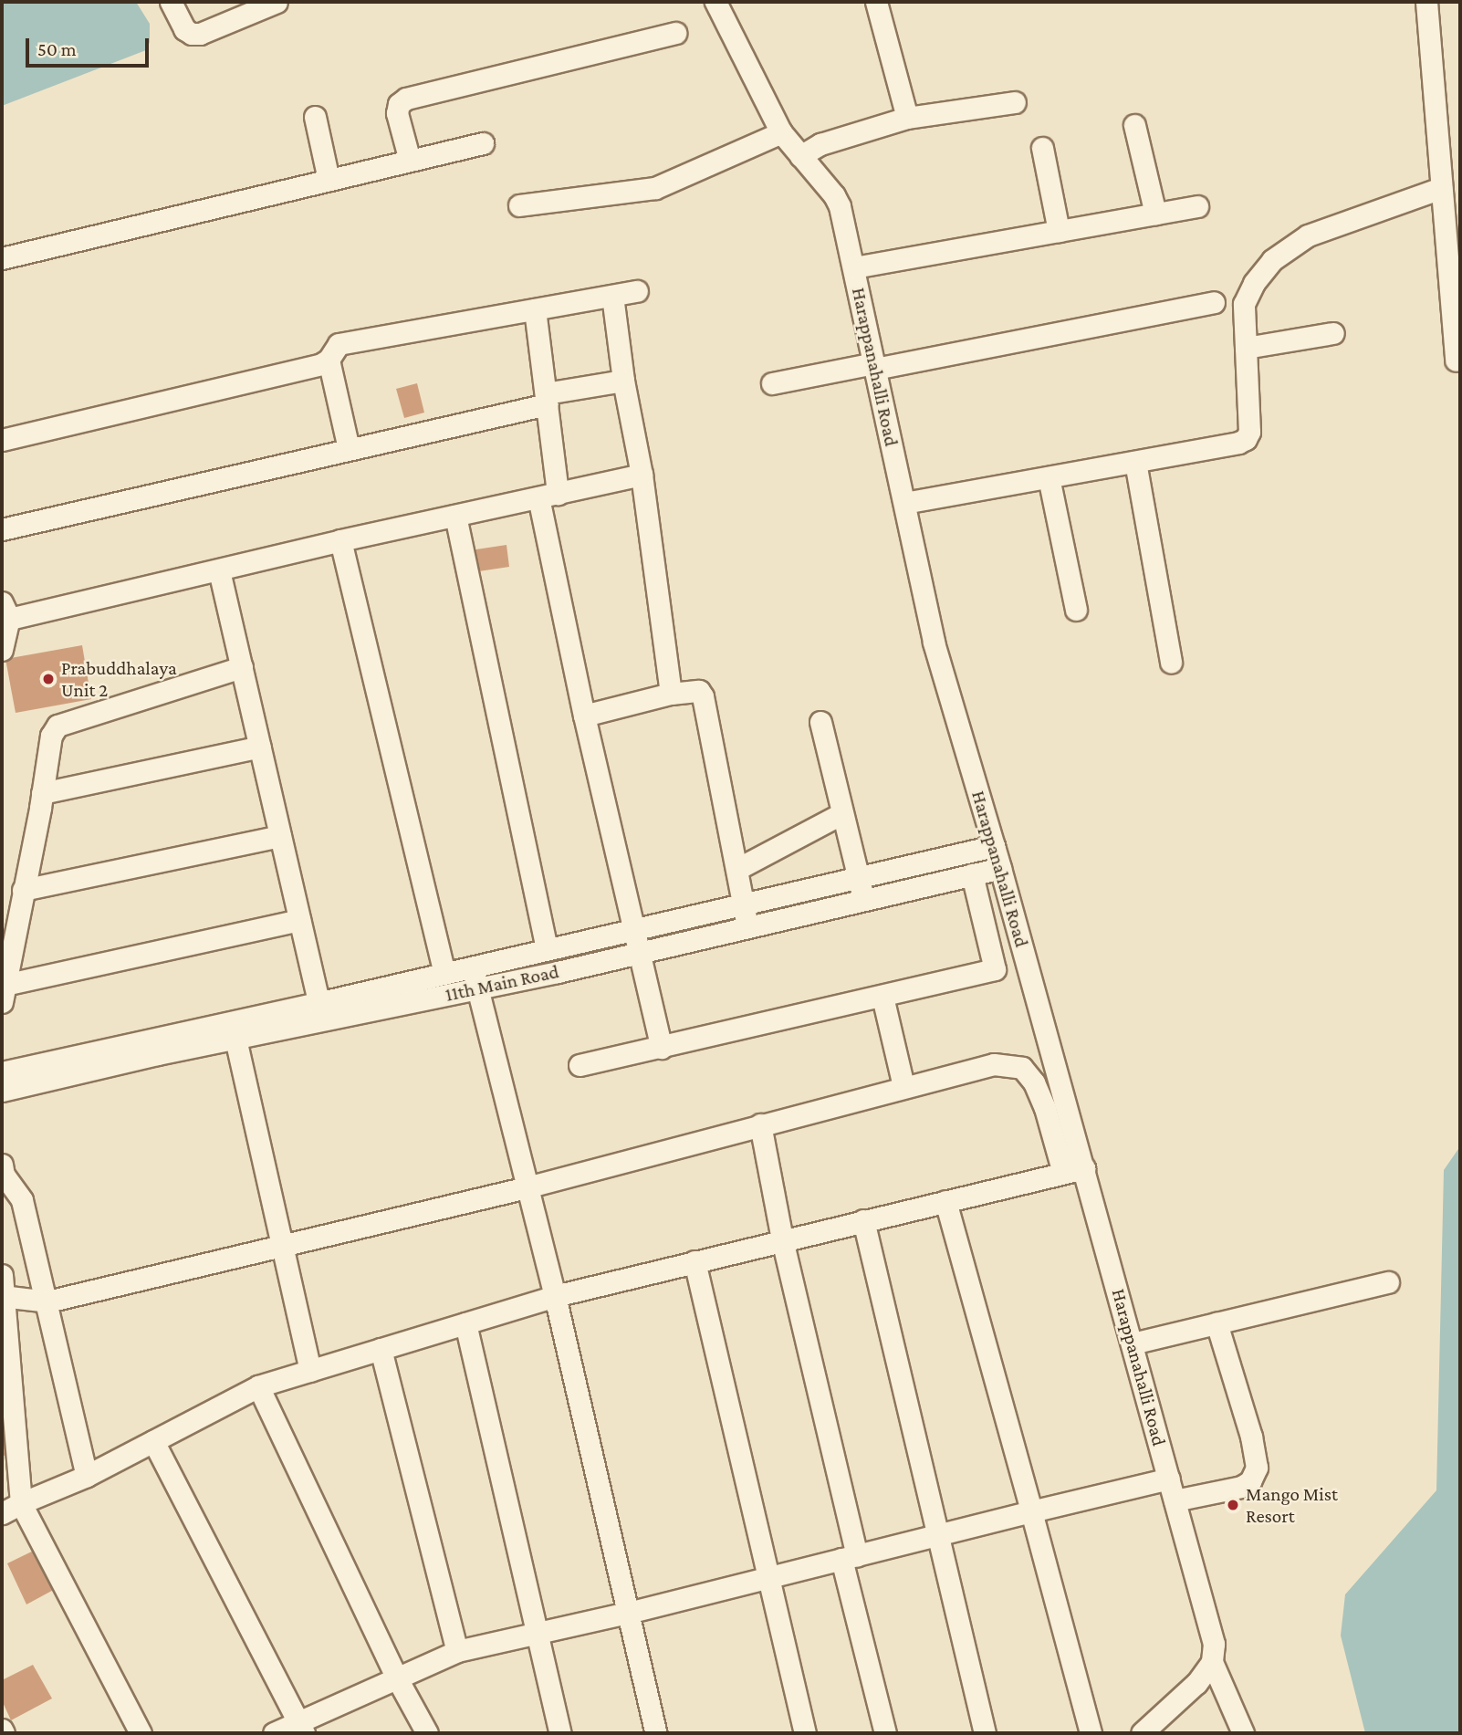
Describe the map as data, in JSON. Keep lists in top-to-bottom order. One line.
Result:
{"streets":{"street":["Harappanahalli Road","11th Main Road"]},"crossings":[["Harappanahalli Road","11th Main Road"]],"places":["Prabuddhalaya Unit 2","Mango Mist Resort"],"scale_bar":"50 m"}
